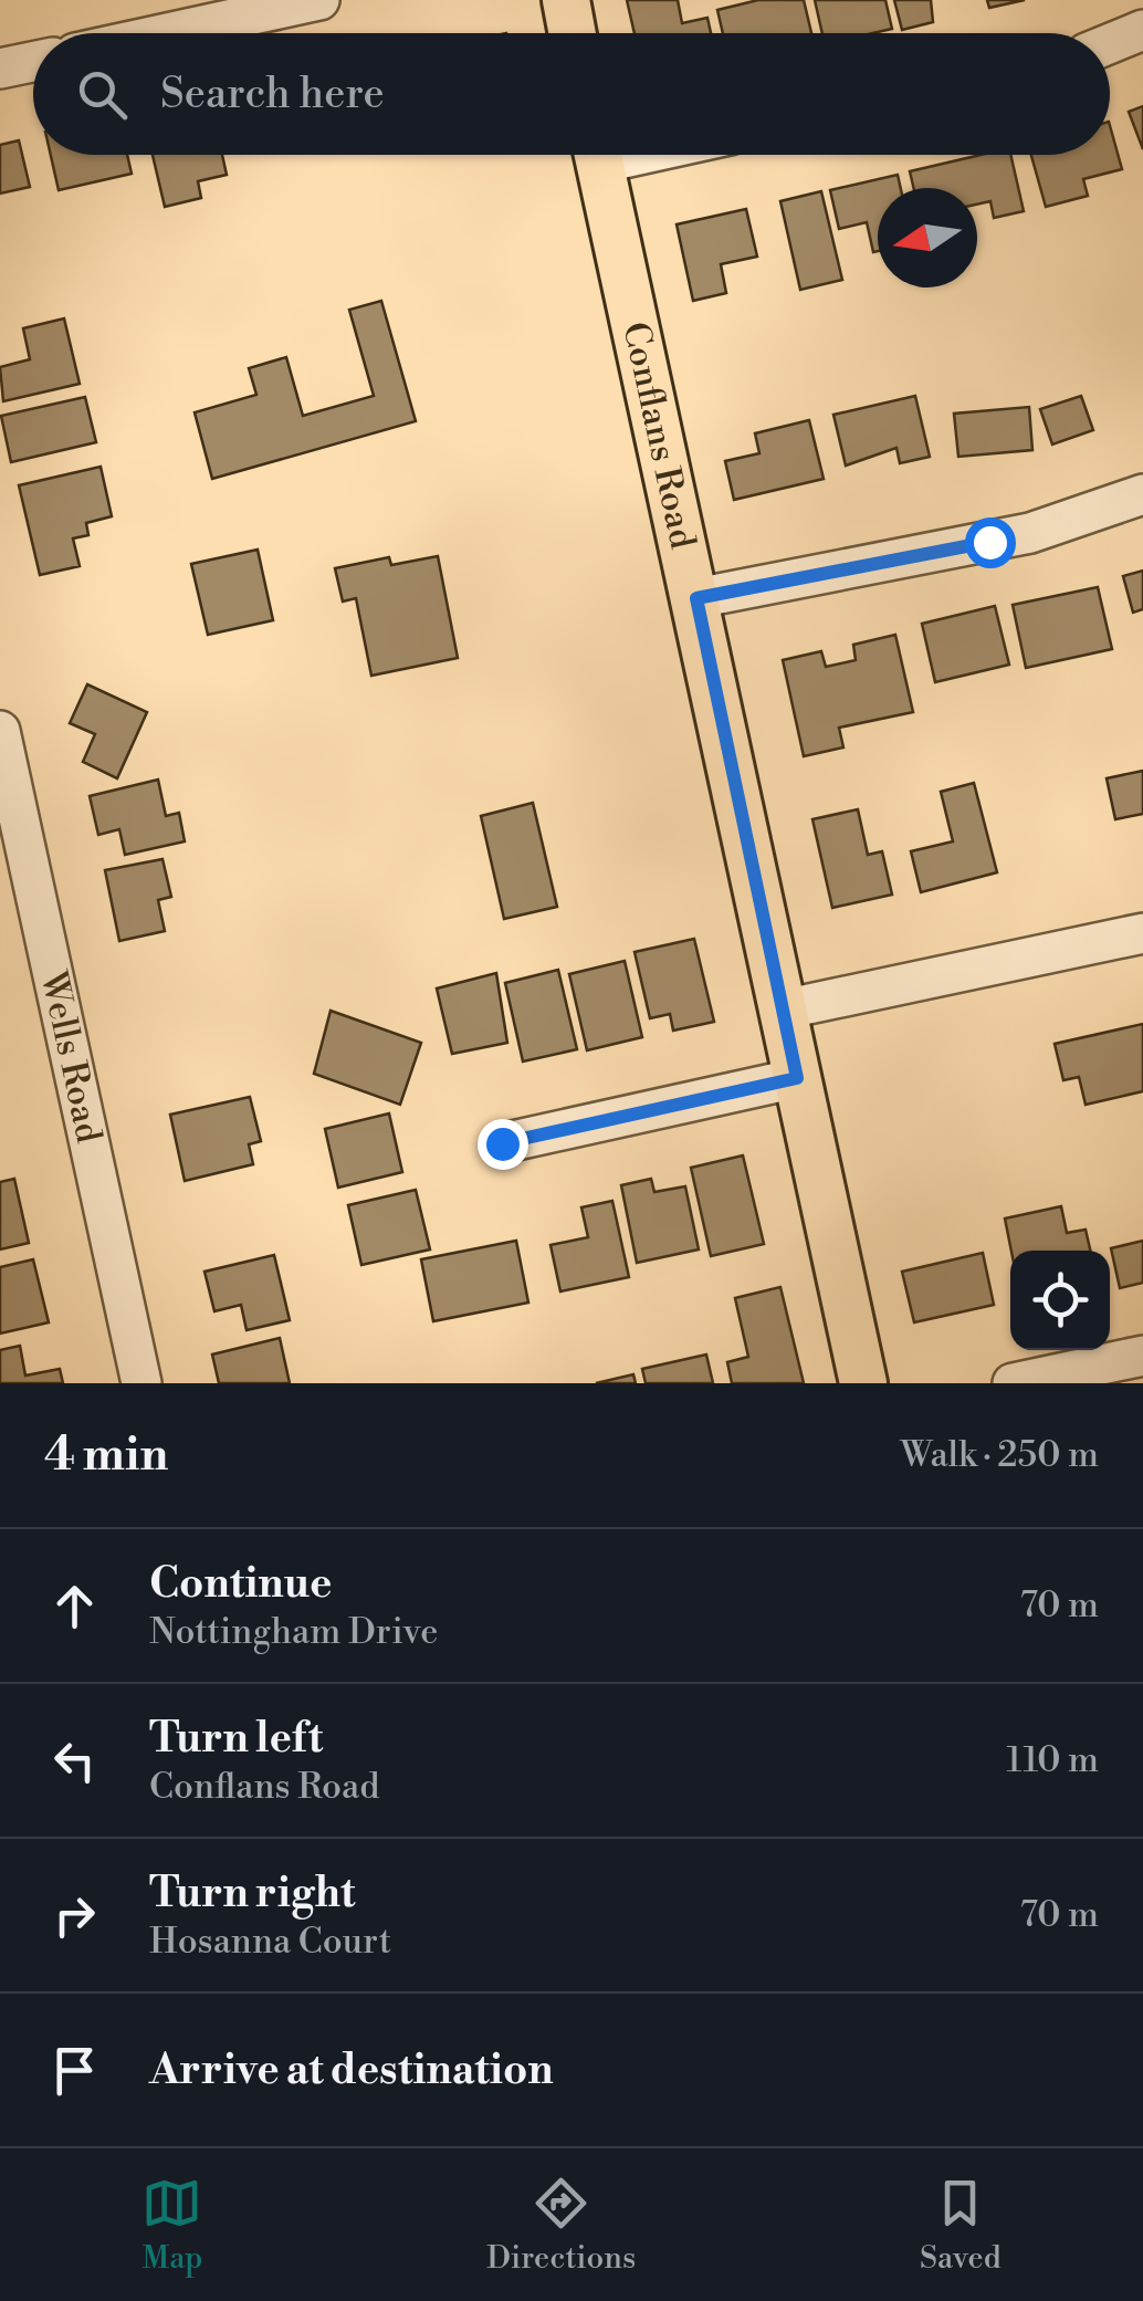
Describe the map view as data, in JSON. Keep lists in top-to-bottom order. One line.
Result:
{"streets":{"main road":["Conflans Road"],"street":["Wells Road"]},"north":"left","page":{"search":"Search here","heading":["4 min","Walk · 250 m"],"list":[["Continue","Nottingham Drive","70 m"],["Turn left","Conflans Road","110 m"],["Turn right","Hosanna Court","70 m"],"Arrive at destination"],"nav":["Map","Directions","Saved"]}}
